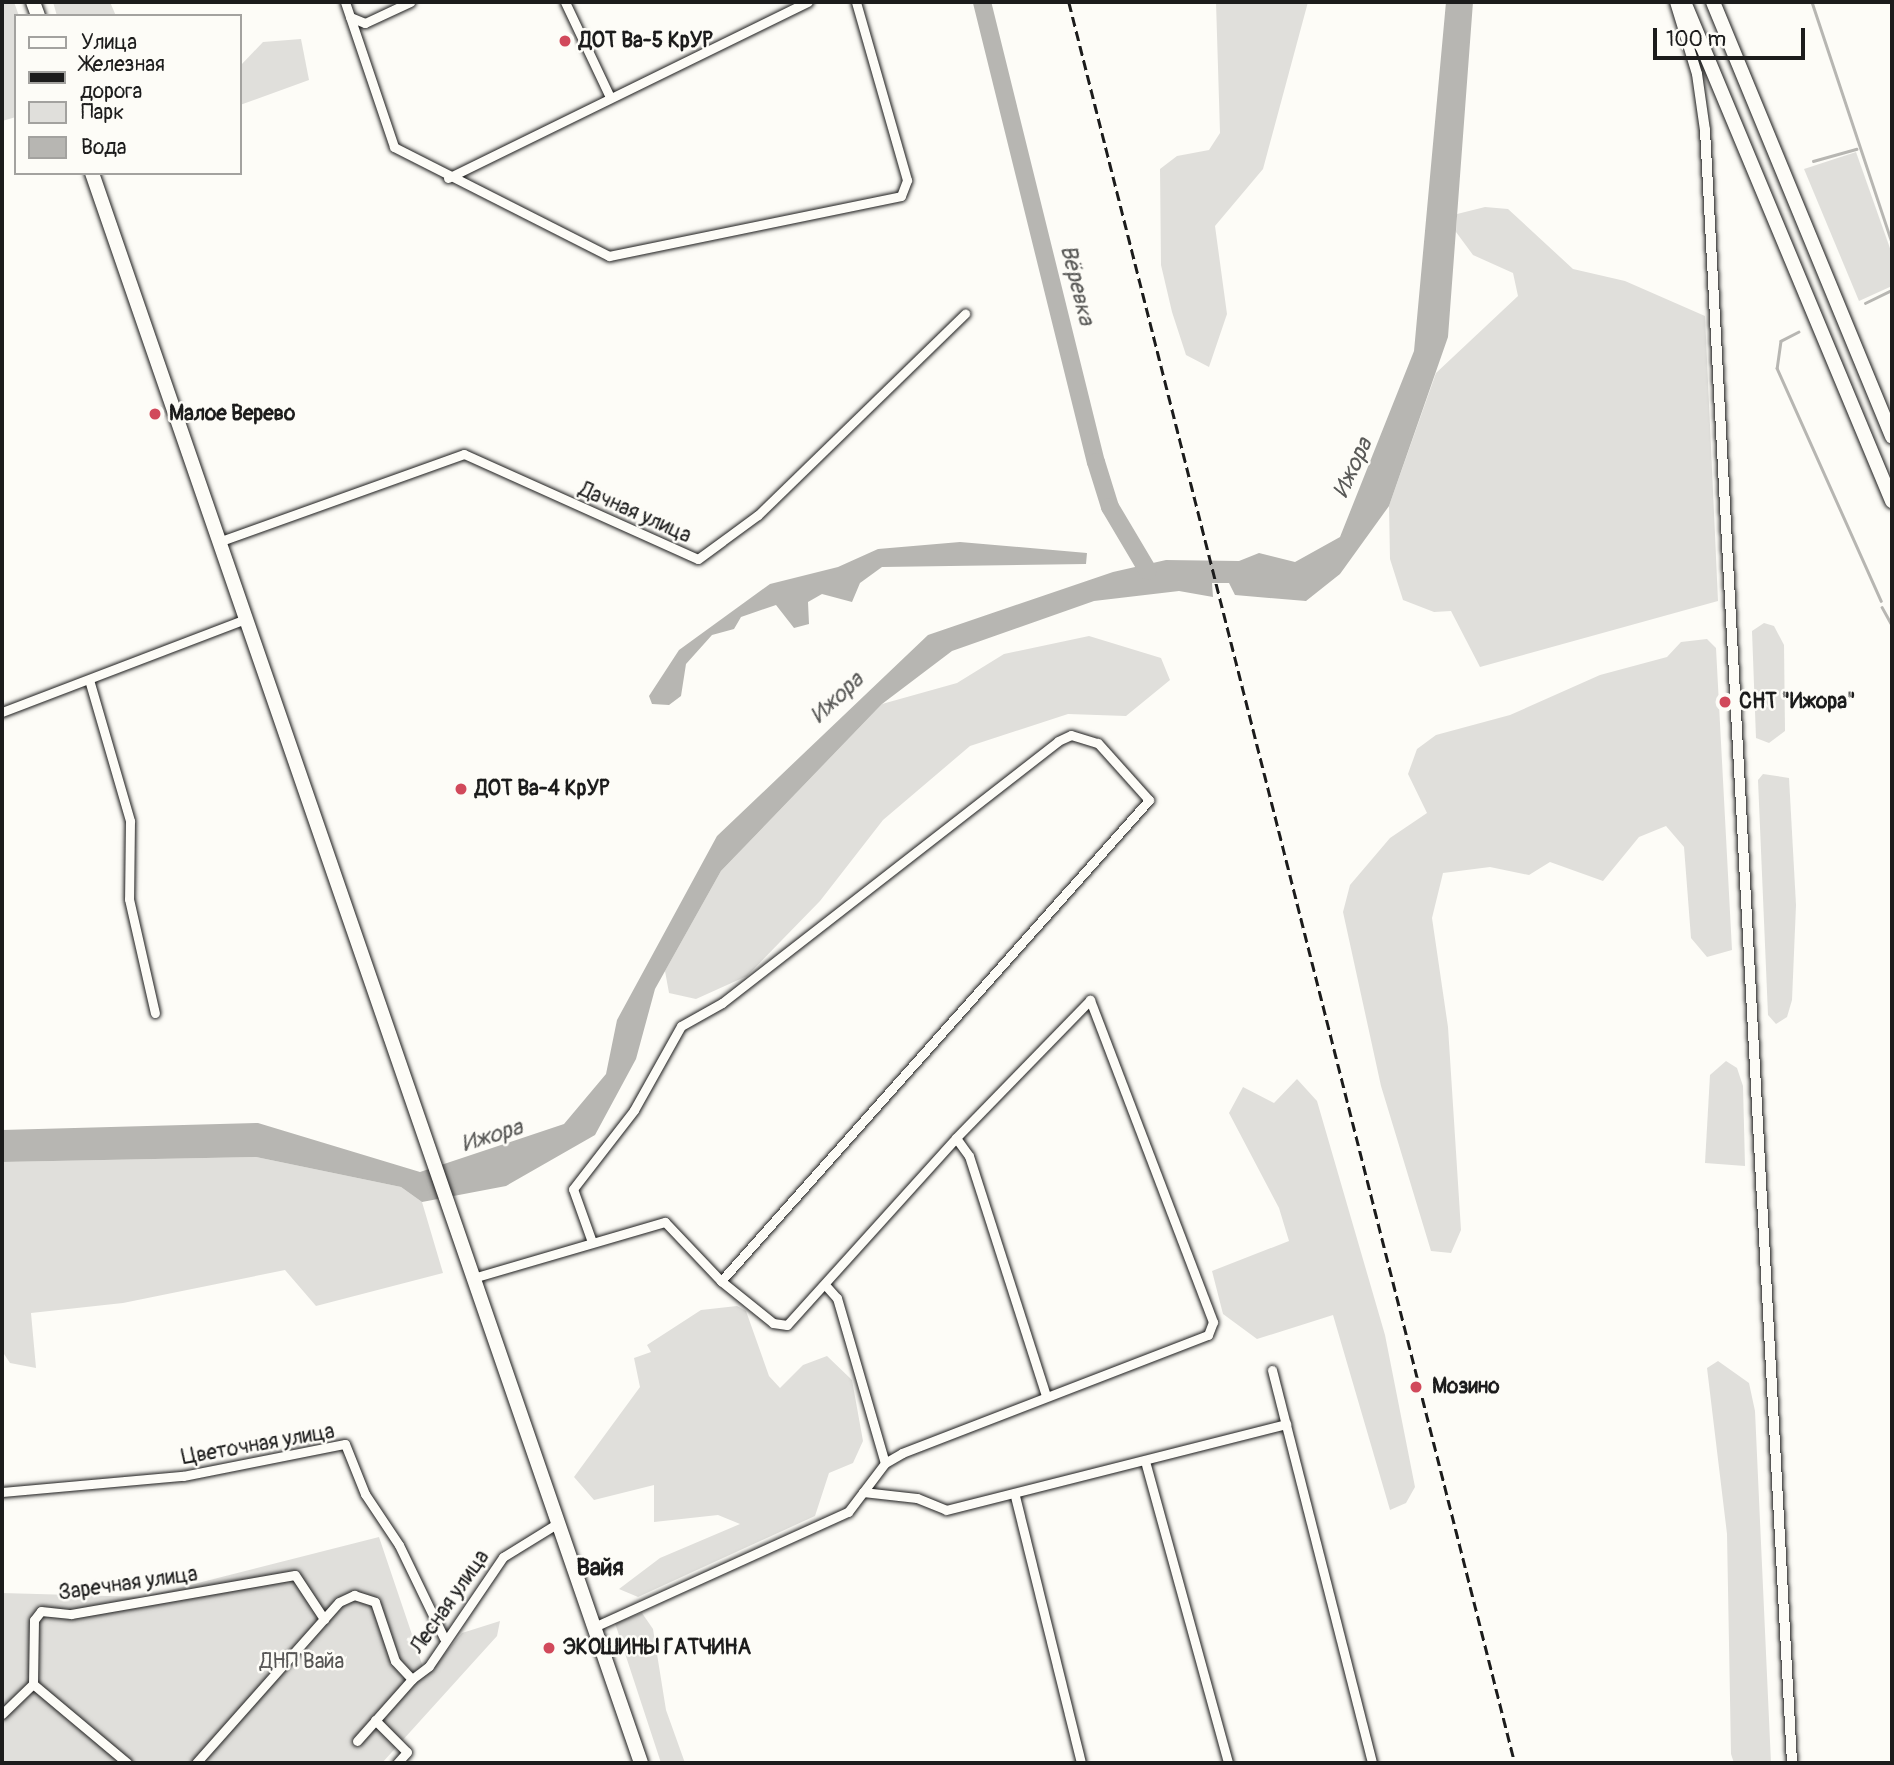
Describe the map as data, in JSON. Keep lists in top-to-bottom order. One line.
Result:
{"streets":{"street":["Дачная улица","Цветочная улица","Заречная улица","Лесная улица"]},"crossings":[["Цветочная улица","Лесная улица"],["Заречная улица","Лесная улица"]],"districts":["Вайя"],"water":["Вёревка","Ижора"],"parks":["ДНП Вайа"],"places":["ДОТ Ва-5 КрУР","Малое Верево","СНТ \"Ижора\"","ДОТ Ва-4 КрУР","Мозино","ЭКОШИНЫ ГАТЧИНА"],"legend":["Улица","Железная дорога","Парк","Вода"],"scale_bar":"100 m"}
